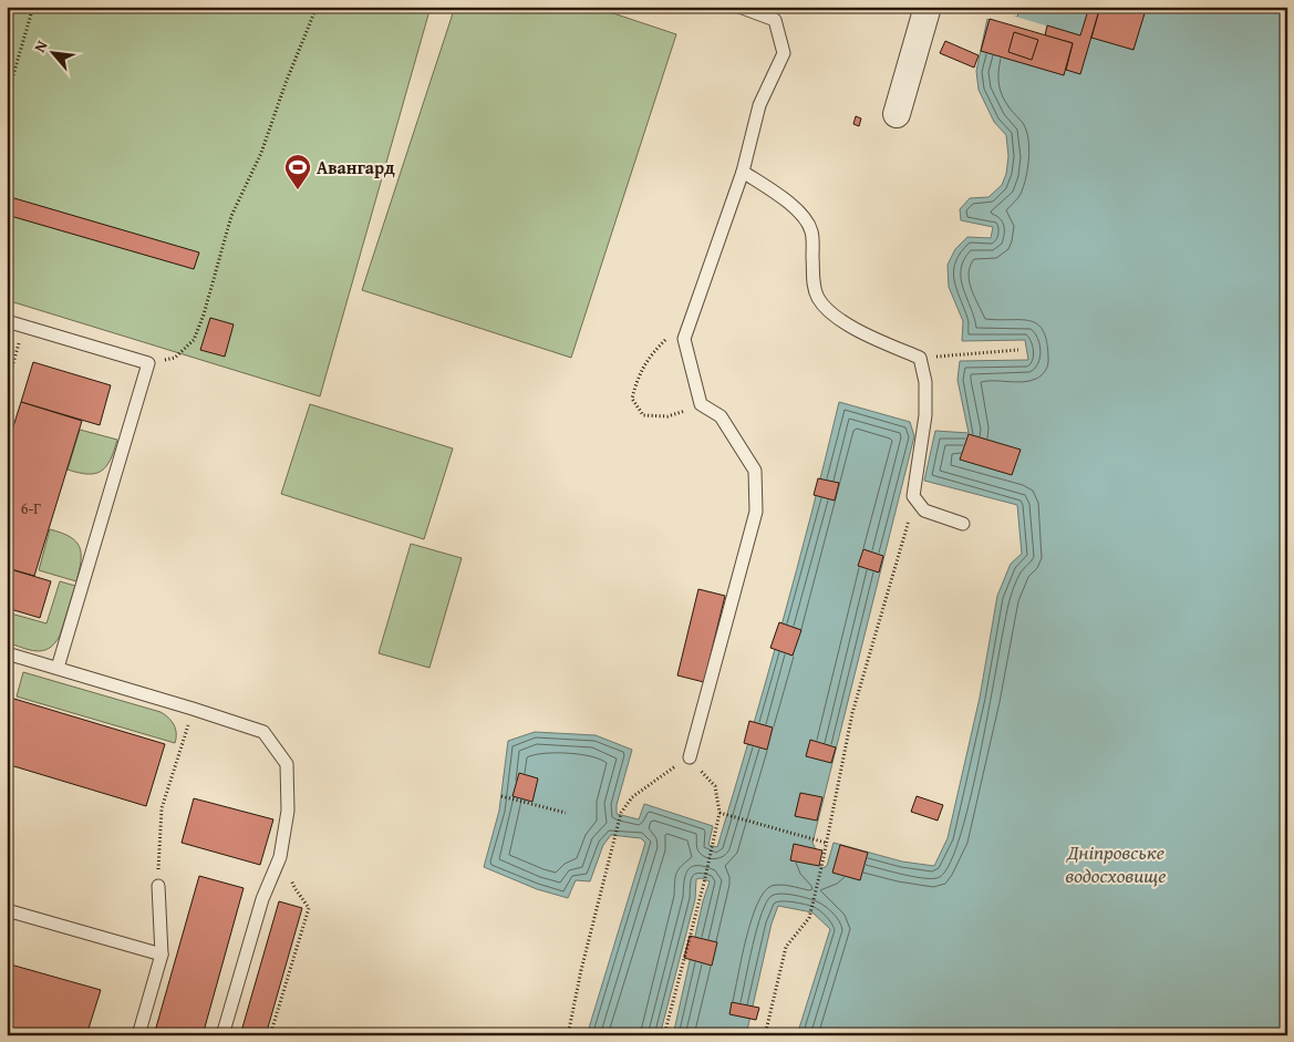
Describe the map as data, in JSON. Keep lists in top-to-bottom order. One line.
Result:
{"water":["Дніпровське водосховище"],"places":{"sports":["Авангард"]},"house_numbers":["6-Г"],"north":"top left"}
